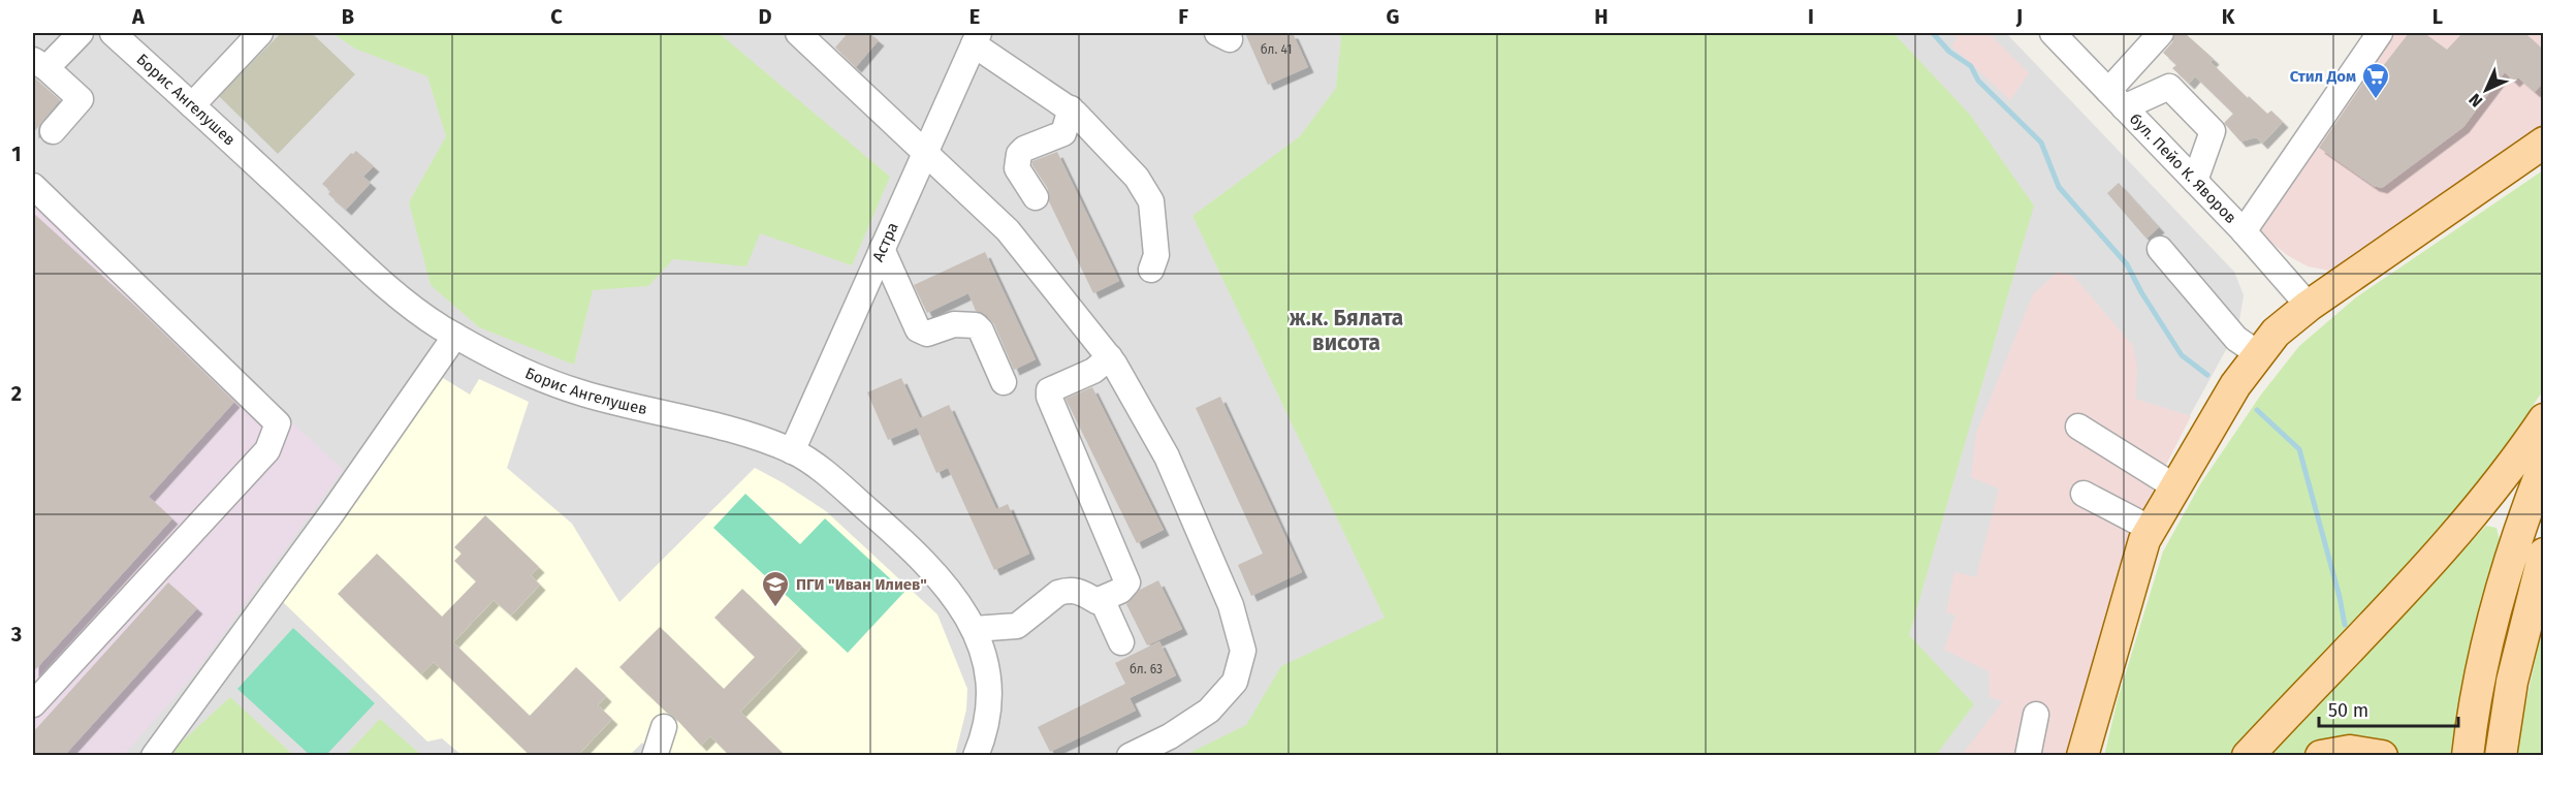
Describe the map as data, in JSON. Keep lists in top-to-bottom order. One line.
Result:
{"streets":{"street":["Борис Ангелушев","бул. Пейо К. Яворов","Астра"]},"crossings":[["Борис Ангелушев","Астра"]],"districts":["ж.к. Бялата висота"],"places":{"supermarket":["Стил Дом"],"school or university":["ПГИ \"Иван Илиев\""]},"house_numbers":["бл. 41","бл. 63"],"scale_bar":"50 m","north":"bottom left","grid":{"columns":["A","B","C","D","E","F","G","H","I","J","K","L"],"rows":["1","2","3"]}}
